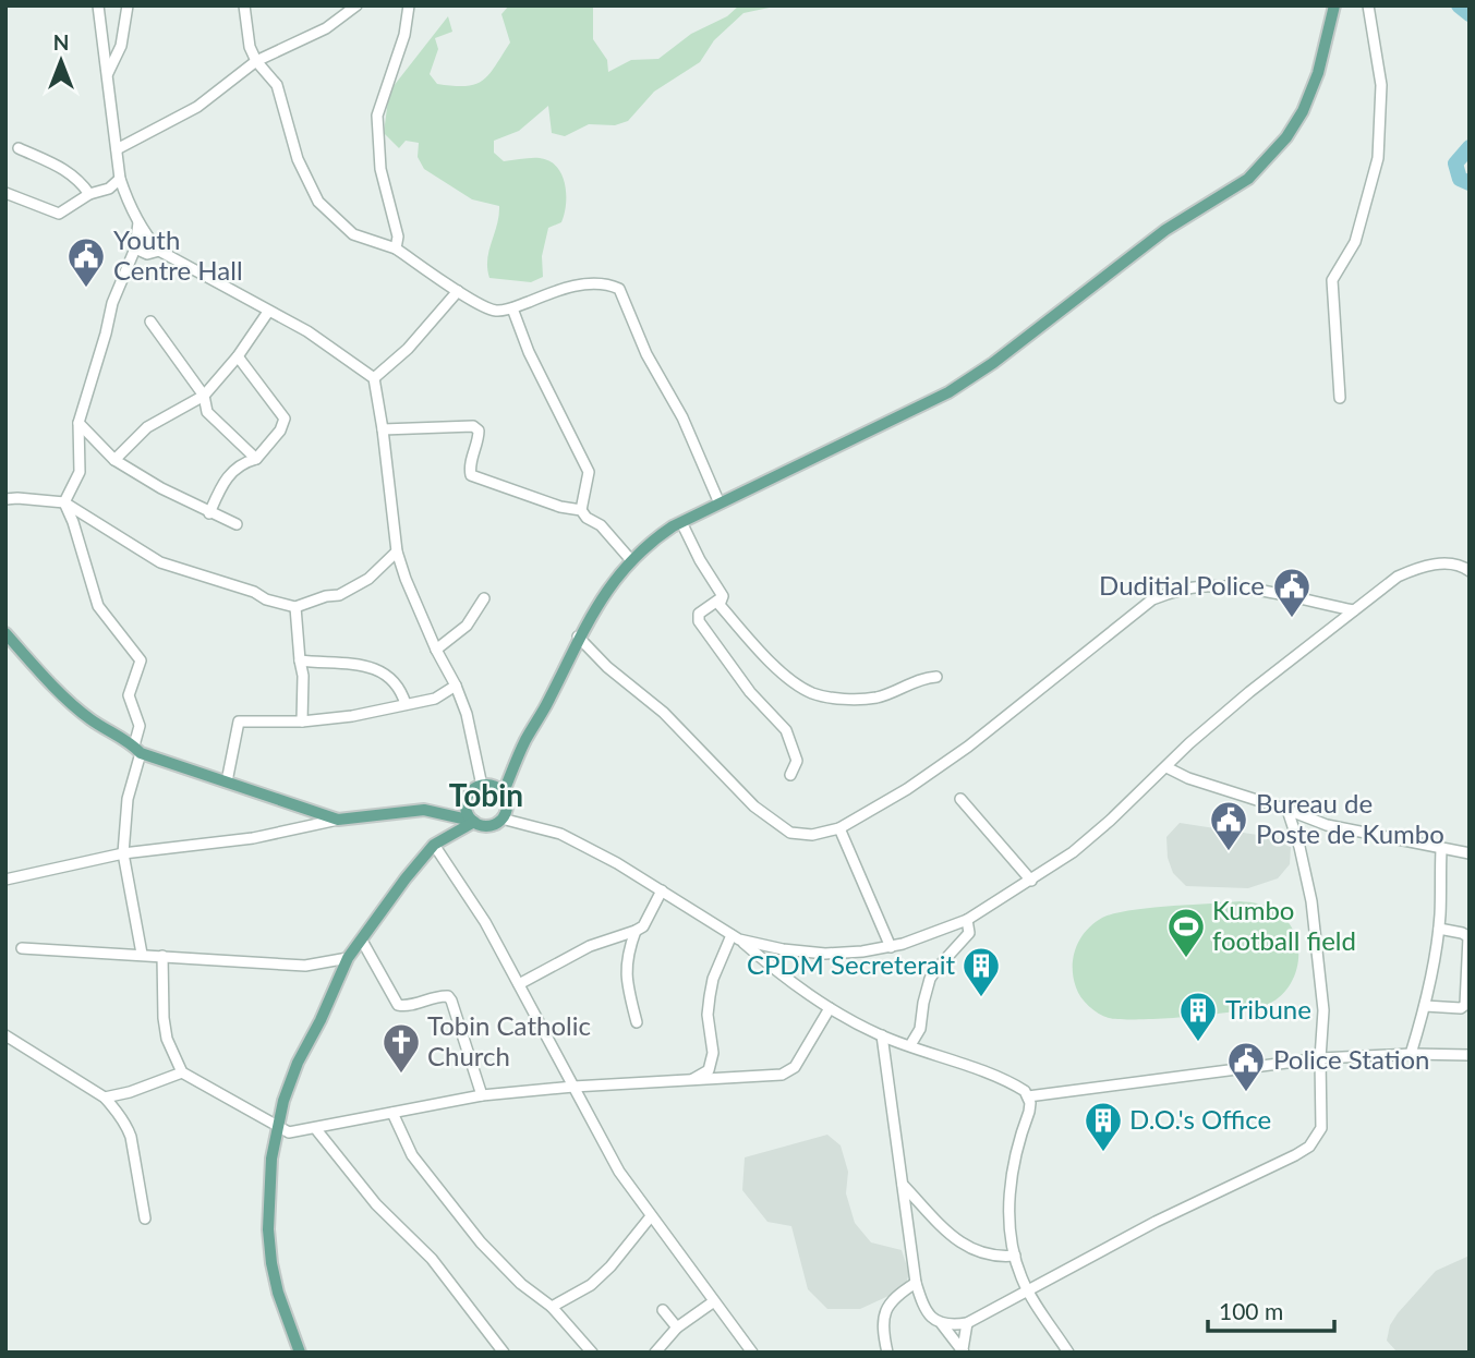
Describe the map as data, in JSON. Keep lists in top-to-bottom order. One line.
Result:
{"districts":["Tobin"],"places":{"public building":["Youth Centre Hall","Duditial Police","Bureau de Poste de Kumbo","Police Station"],"sports":["Kumbo football field"],"building":["CPDM Secreterait","Tribune","D.O.'s Office"],"church":["Tobin Catholic Church"]},"scale_bar":"100 m","north":"top"}
